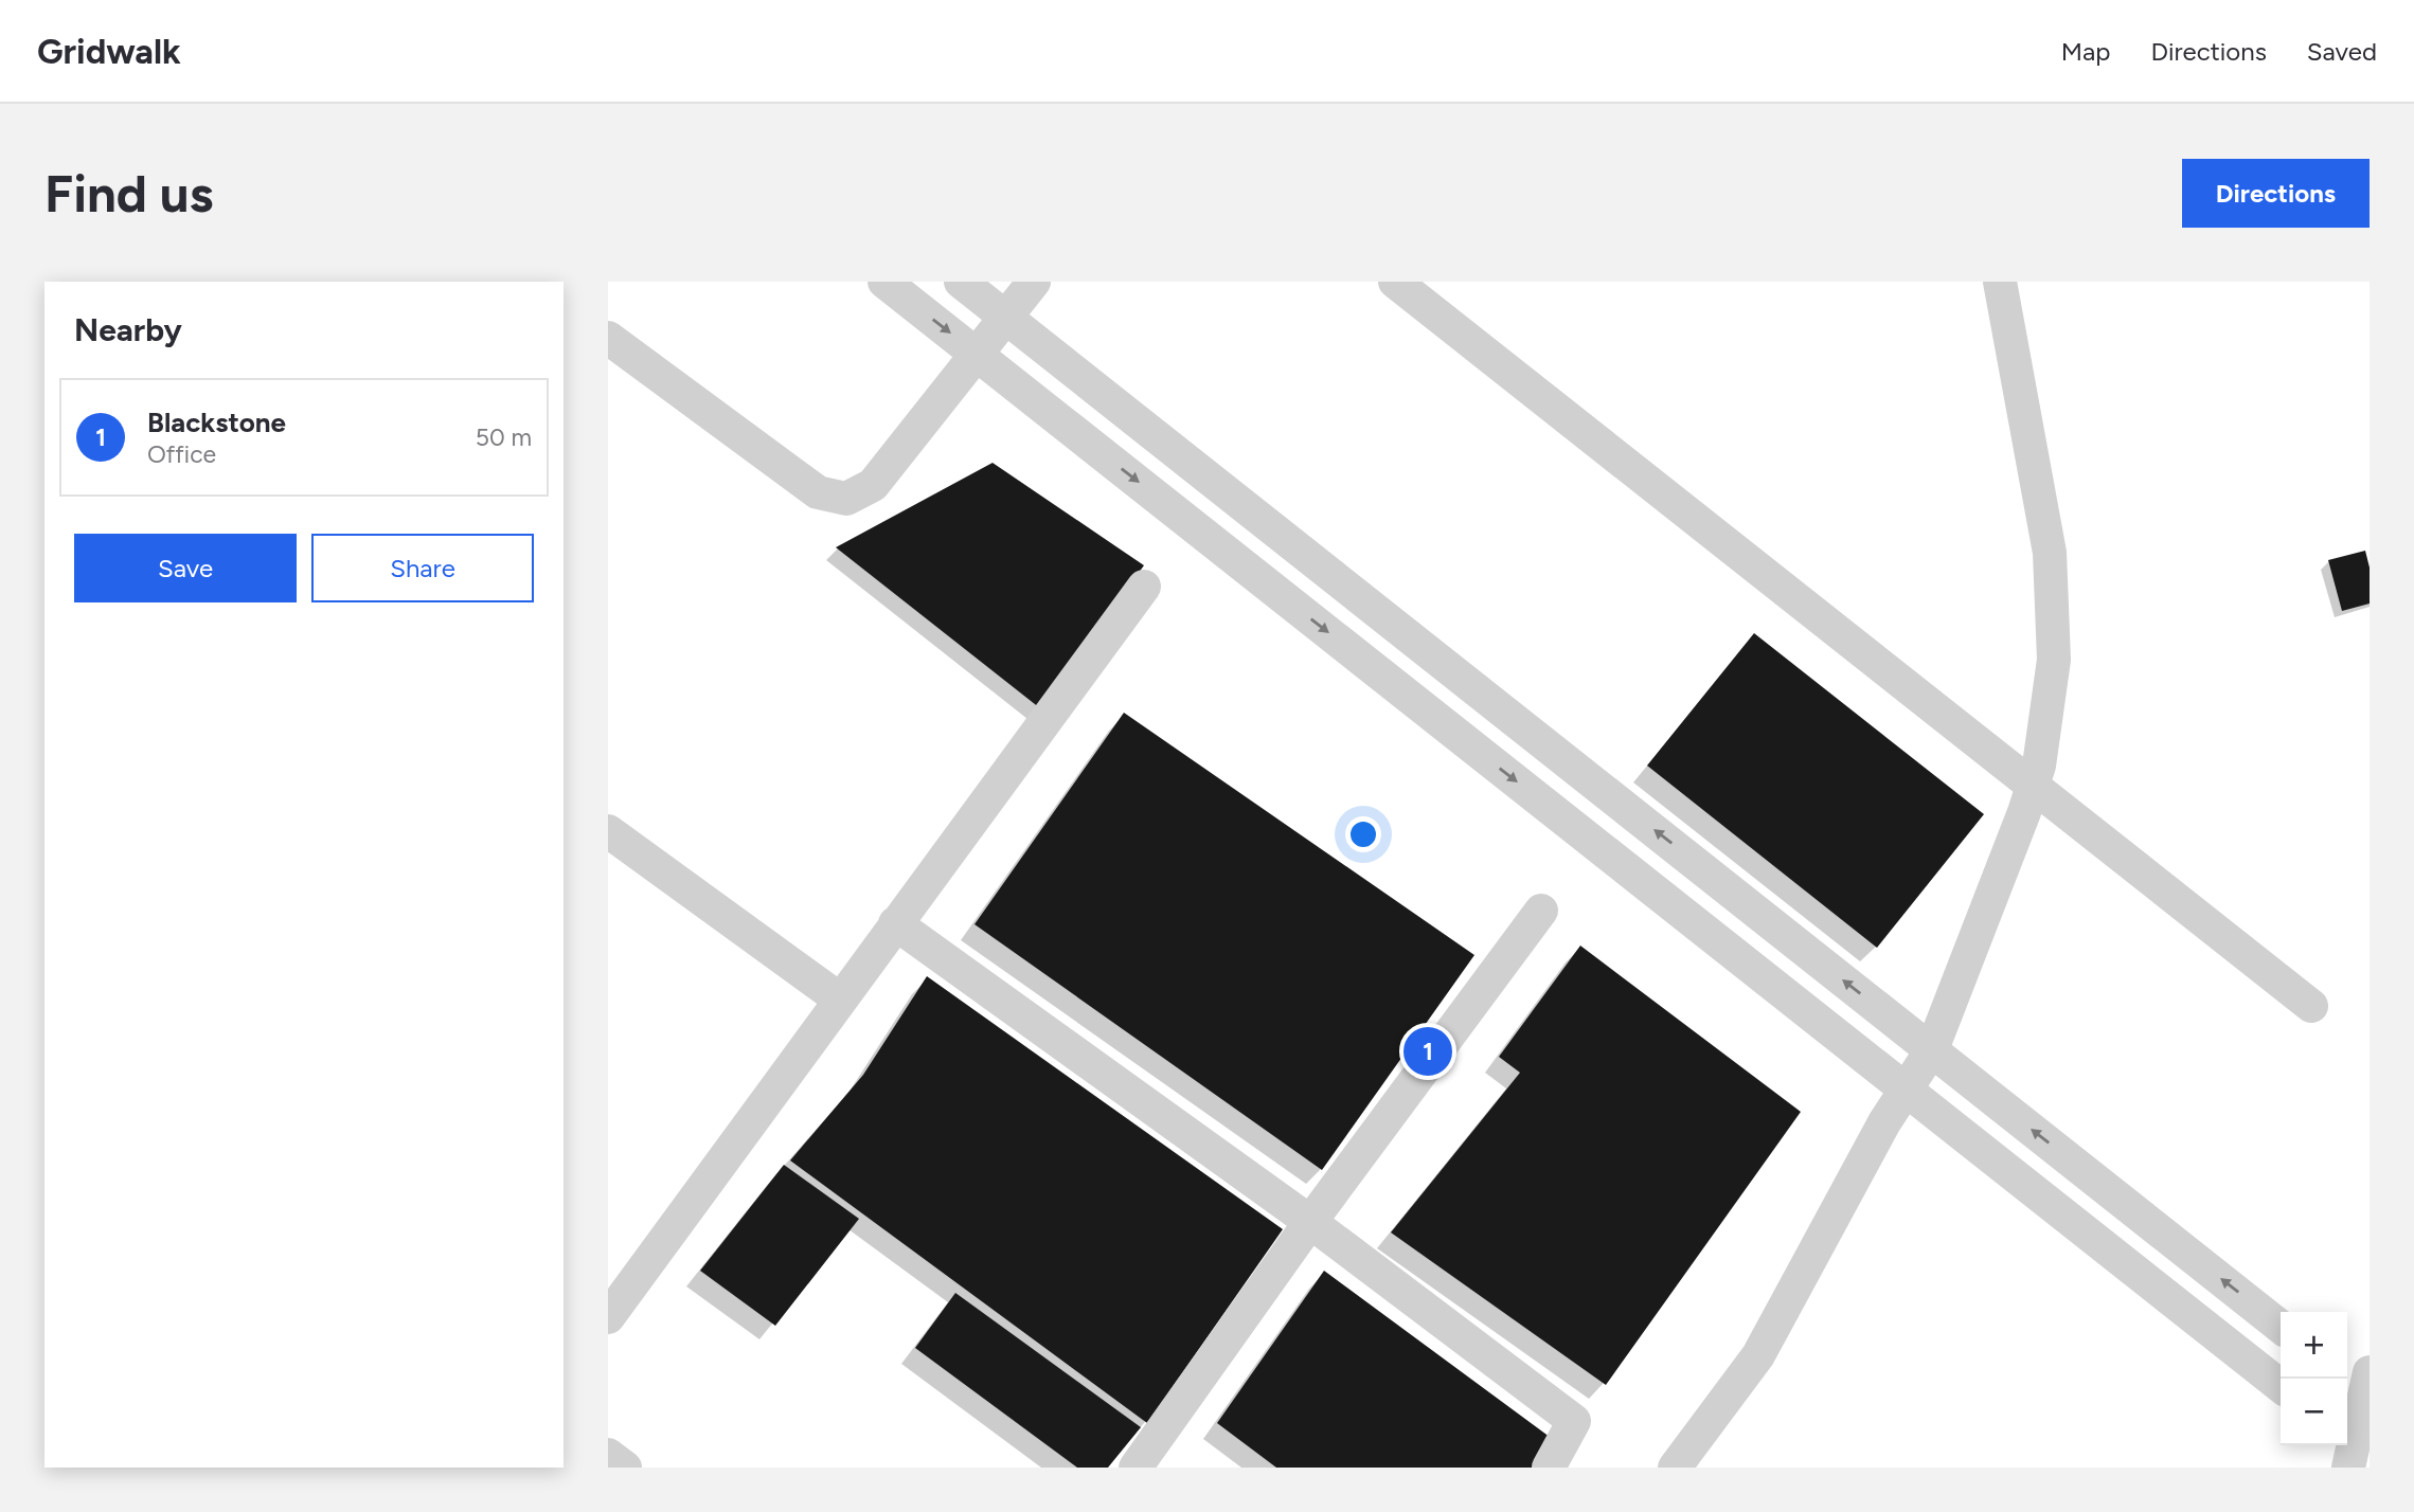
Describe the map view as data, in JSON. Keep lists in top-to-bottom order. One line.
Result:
{"page":{"header":"Gridwalk","nav":["Map","Directions","Saved"],"buttons":["Directions",["Save","Share"]],"title":"Find us","heading":"Nearby","list":[{"mark":"1","name":"Blackstone","note":"Office","value":"50 m"}],"pins":"1","map_buttons":["+","−"]}}
